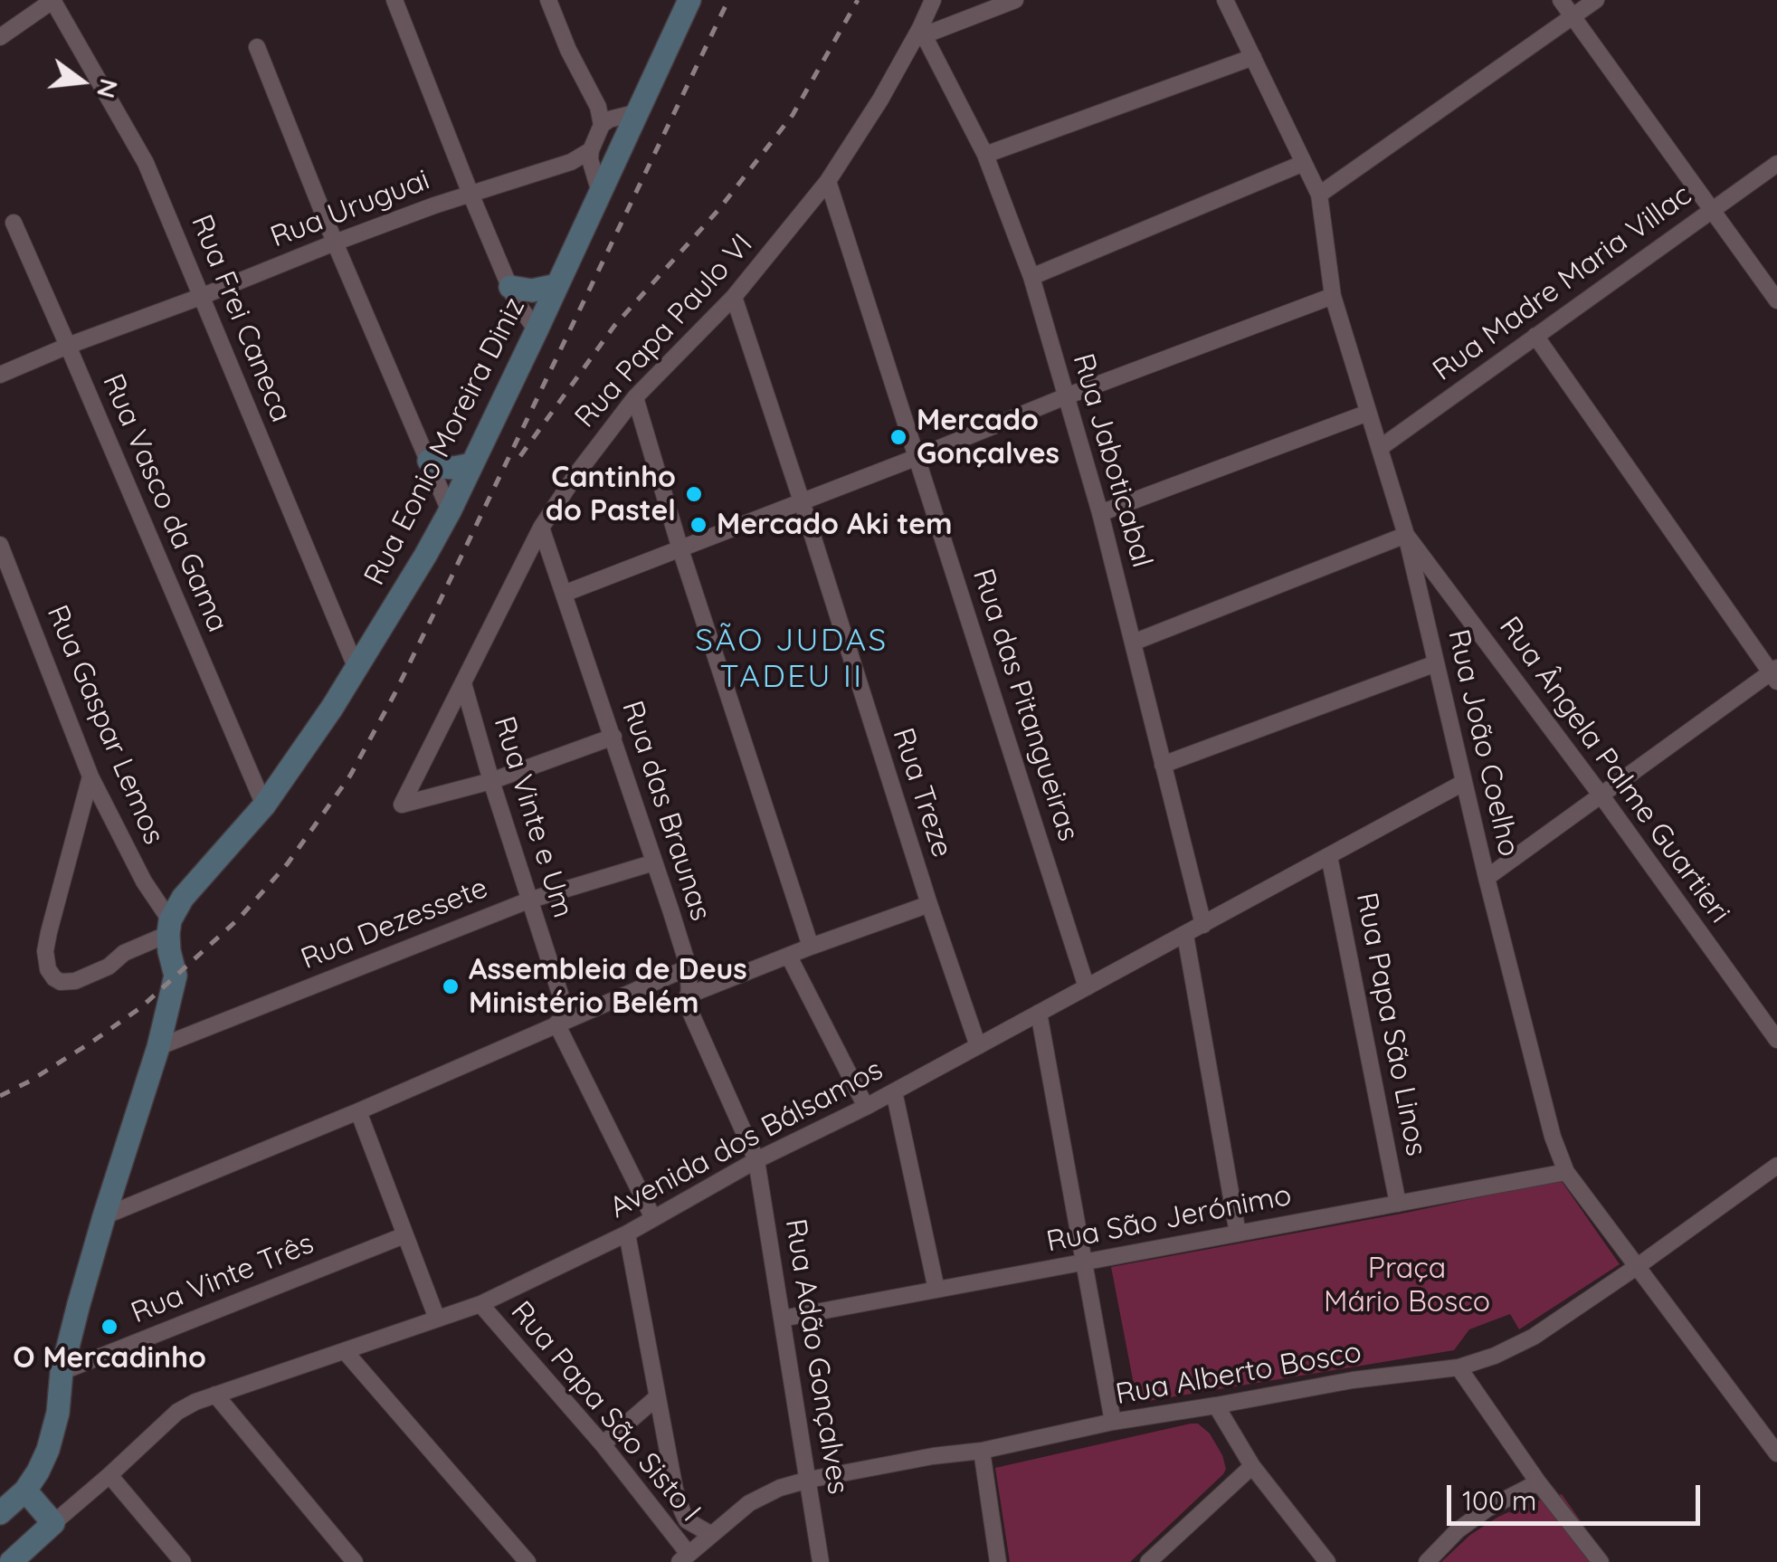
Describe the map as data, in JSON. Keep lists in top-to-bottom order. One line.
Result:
{"streets":{"main road":["Rua Eonio Moreira Diniz"],"street":["Rua Uruguai","Rua Madre Maria Villac","Rua Frei Caneca","Rua Papa Paulo VI","Rua Jaboticabal","Rua Vasco da Gama","Rua das Pitangueiras","Rua Gaspar Lemos","Rua João Coelho","Rua Ângela Palme Guartieri","Rua Treze","Rua das Braunas","Rua Vinte e Um","Rua Dezessete","Rua Papa São Linos","Avenida dos Bálsamos","Rua São Jerónimo","Rua Vinte Três","Rua Adão Gonçalves","Rua Alberto Bosco","Rua Papa São Sisto I"]},"crossings":[["Rua Uruguai","Rua Frei Caneca"],["Rua Uruguai","Rua Vasco da Gama"],["Rua Madre Maria Villac","Rua João Coelho"],["Rua Frei Caneca","Rua Eonio Moreira Diniz"],["Rua Papa Paulo VI","Rua Jaboticabal"],["Rua Papa Paulo VI","Rua das Pitangueiras"],["Rua Papa Paulo VI","Rua Treze"],["Rua Papa Paulo VI","Rua das Braunas"],["Rua Papa Paulo VI","Rua Vinte e Um"],["Rua Eonio Moreira Diniz","Rua Vasco da Gama"],["Rua Eonio Moreira Diniz","Rua Gaspar Lemos"],["Rua Jaboticabal","Avenida dos Bálsamos"],["Rua das Pitangueiras","Avenida dos Bálsamos"],["Rua João Coelho","Rua Ângela Palme Guartieri"],["Rua João Coelho","Avenida dos Bálsamos"],["Rua João Coelho","Rua São Jerónimo"],["Rua João Coelho","Rua Alberto Bosco"],["Rua Treze","Avenida dos Bálsamos"],["Rua das Braunas","Rua Dezessete"],["Rua das Braunas","Avenida dos Bálsamos"],["Rua das Braunas","Rua Adão Gonçalves"],["Rua Vinte e Um","Rua Dezessete"],["Rua Vinte e Um","Avenida dos Bálsamos"],["Rua Papa São Linos","Avenida dos Bálsamos"],["Rua Papa São Linos","Rua São Jerónimo"],["Avenida dos Bálsamos","Rua Adão Gonçalves"],["Avenida dos Bálsamos","Rua Papa São Sisto I"],["Rua São Jerónimo","Rua Adão Gonçalves"],["Rua Adão Gonçalves","Rua Alberto Bosco"],["Rua Alberto Bosco","Rua Papa São Sisto I"]],"districts":["SÃO JUDAS TADEU II"],"parks":["Praça Mário Bosco"],"places":["Mercado Gonçalves","Cantinho do Pastel","Mercado Aki tem","Assembleia de Deus Ministério Belém","O Mercadinho"],"scale_bar":"100 m","north":"right"}
